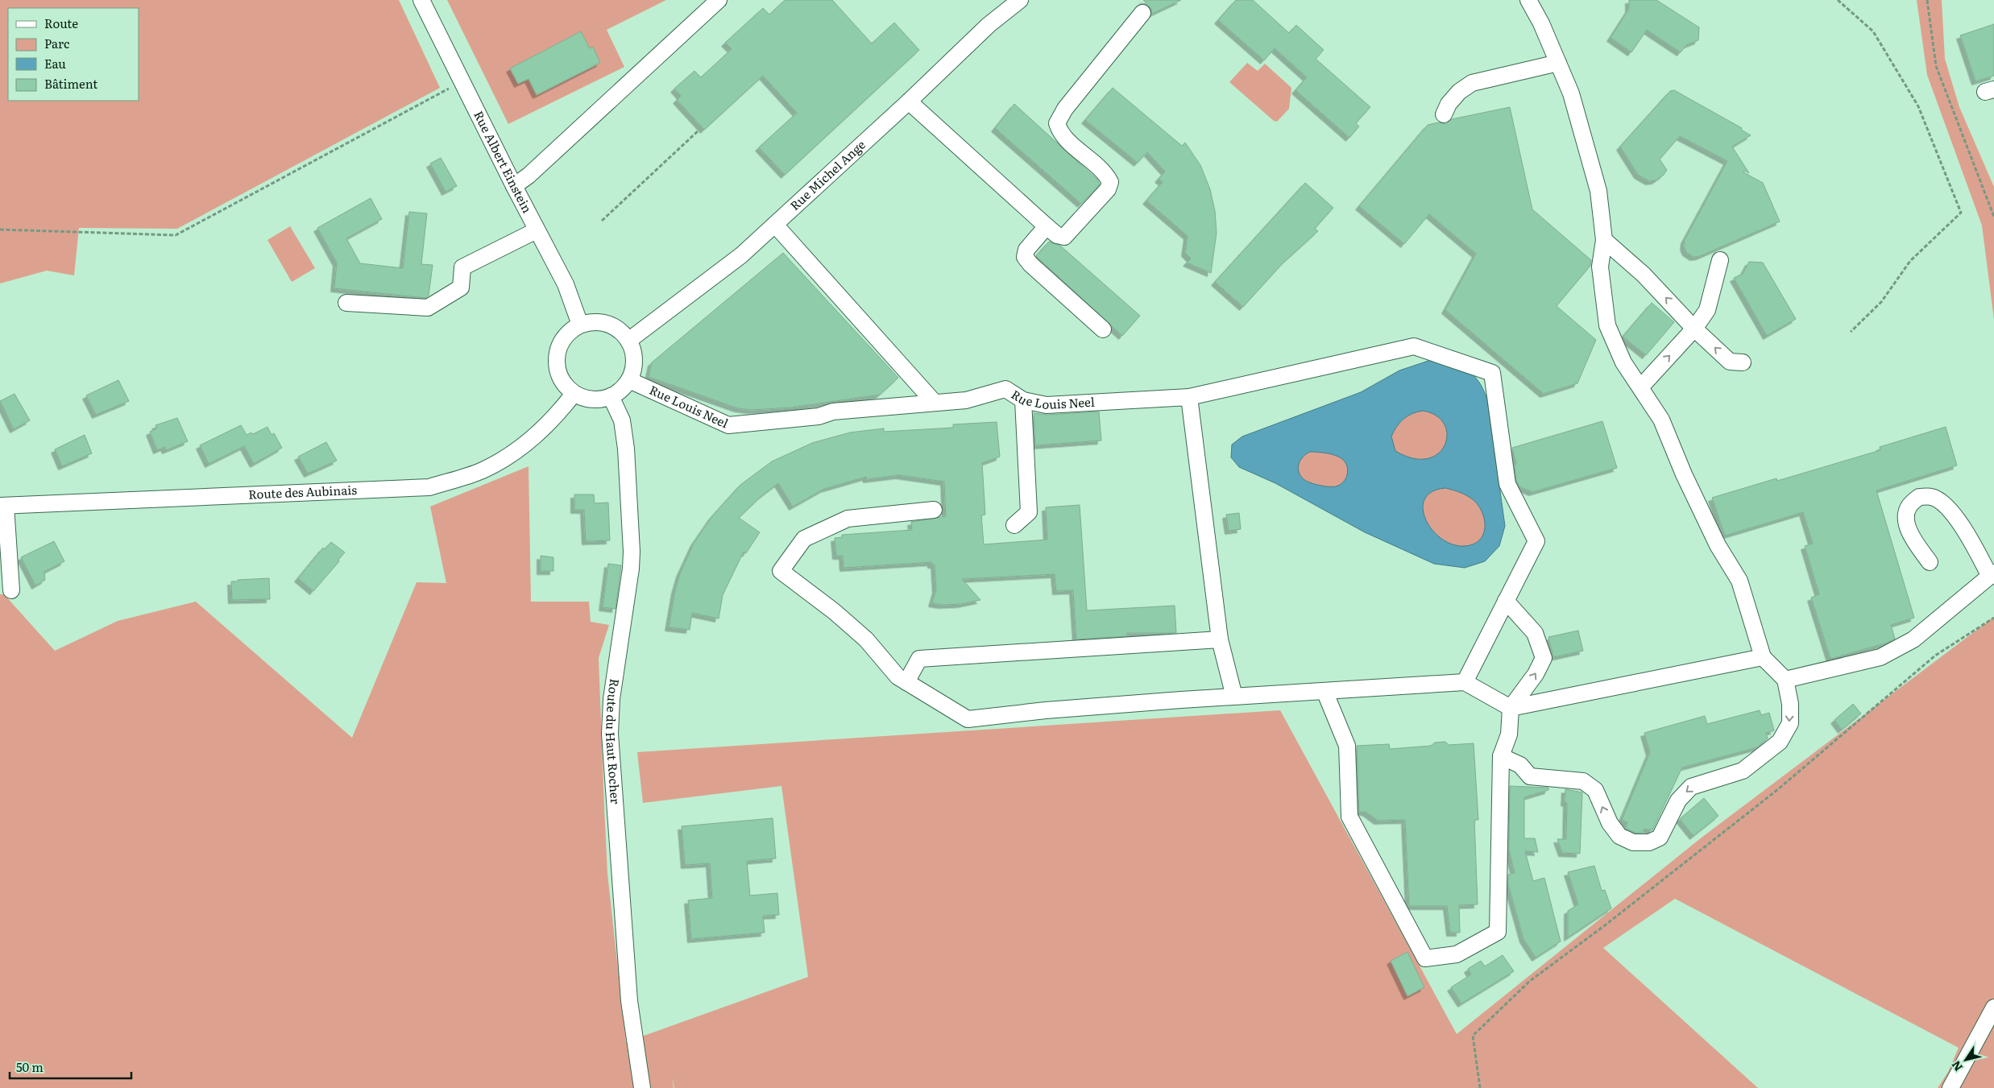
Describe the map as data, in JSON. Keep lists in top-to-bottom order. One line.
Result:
{"streets":{"street":["Rue Albert Einstein","Rue Michel Ange","Rue Louis Neel","Route des Aubinais","Route du Haut Rocher"]},"crossings":[["Rue Albert Einstein","Rue Michel Ange"],["Rue Albert Einstein","Rue Louis Neel"],["Rue Albert Einstein","Route des Aubinais"],["Rue Albert Einstein","Route du Haut Rocher"],["Rue Michel Ange","Rue Louis Neel"],["Rue Michel Ange","Route des Aubinais"],["Rue Michel Ange","Route du Haut Rocher"],["Rue Louis Neel","Route des Aubinais"],["Rue Louis Neel","Route du Haut Rocher"],["Route des Aubinais","Route du Haut Rocher"]],"legend":["Route","Parc","Eau","Bâtiment"],"scale_bar":"50 m","north":"bottom left"}
